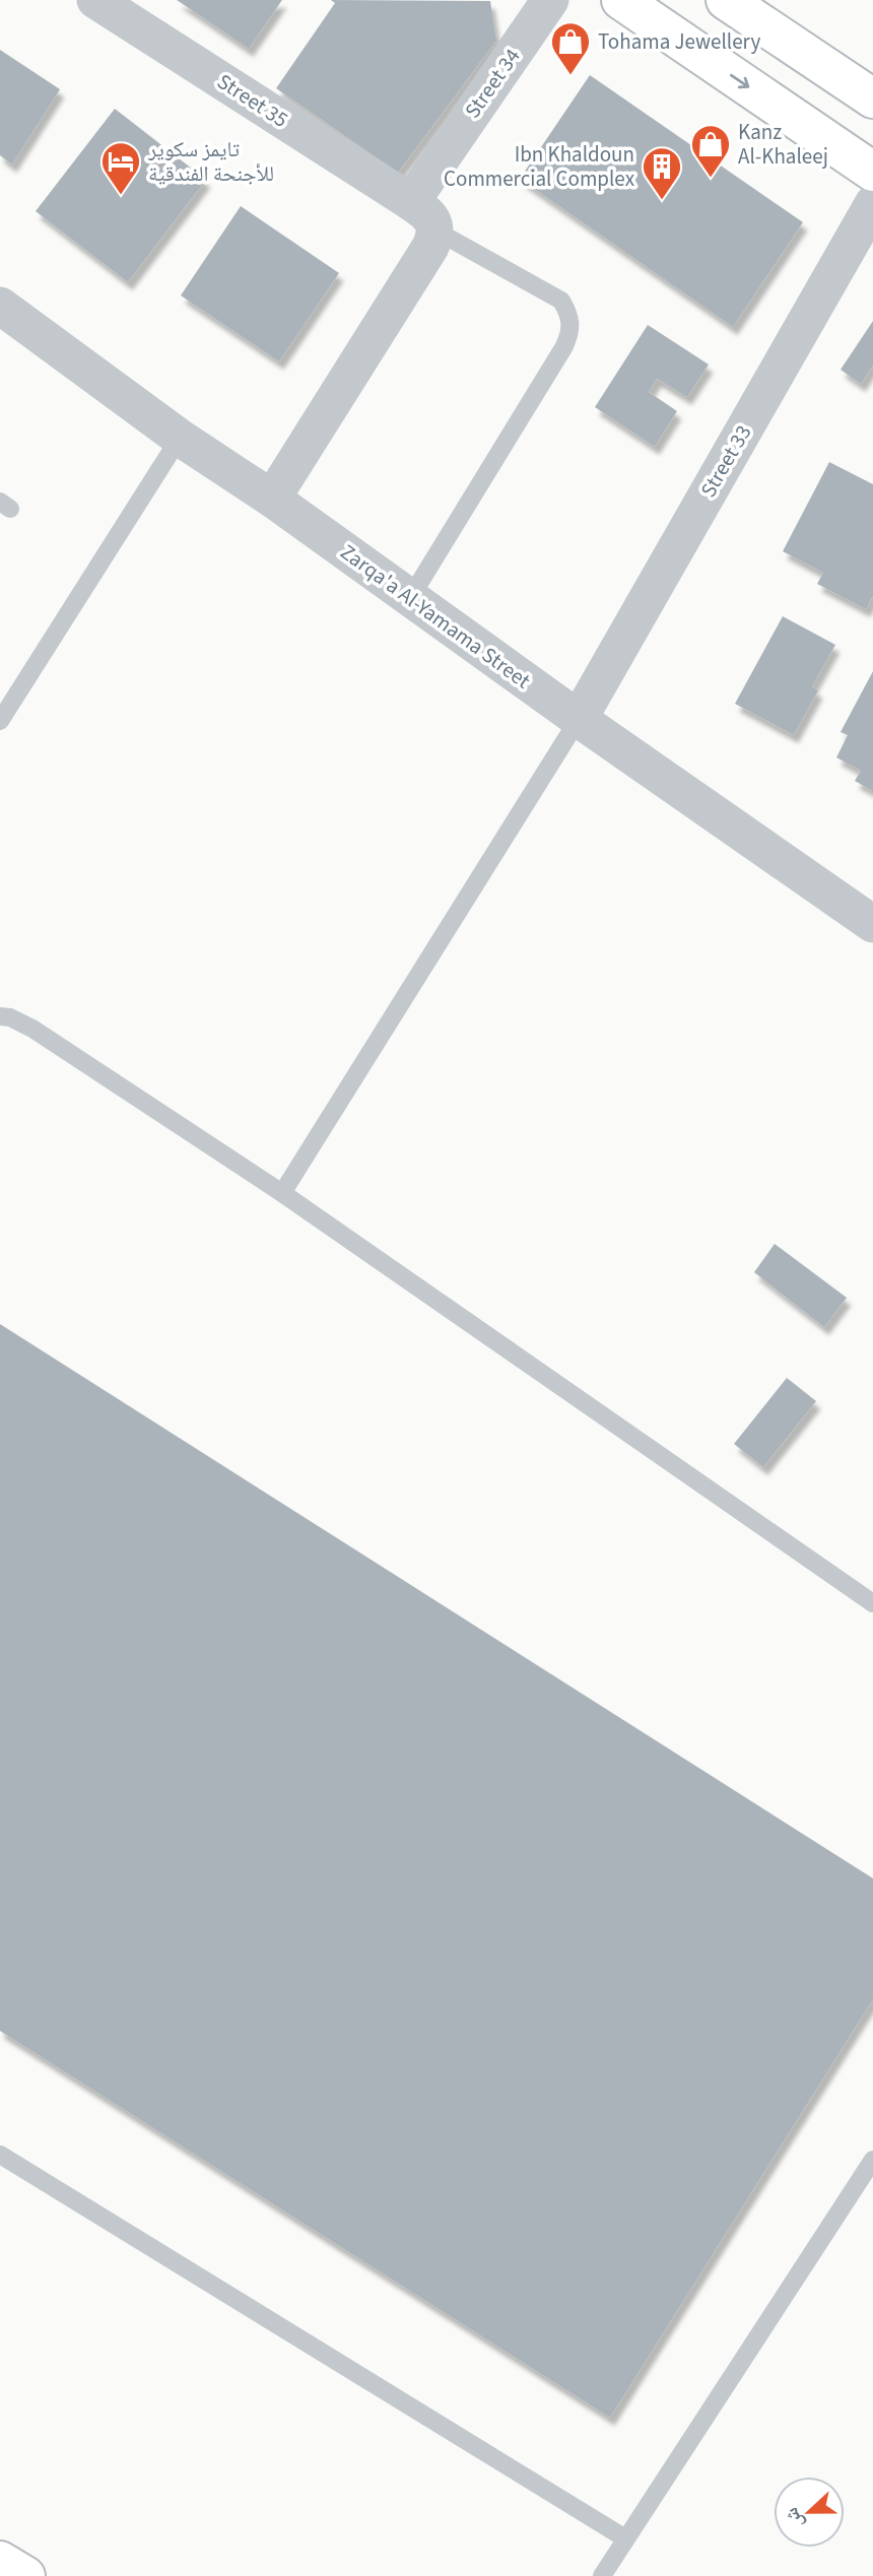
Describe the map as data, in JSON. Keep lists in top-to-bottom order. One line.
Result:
{"streets":{"street":["Street 34","Street 35","Street 33","Zarqa'a Al-Yamama Street"]},"crossings":[["Street 34","Street 35"],["Street 33","Zarqa'a Al-Yamama Street"]],"places":{"shop":["Tohama Jewellery","Kanz Al-Khaleej"],"hotel":["تايمز سكوير للأجنحة الفندقية"],"building":["Ibn Khaldoun Commercial Complex"]},"north":"left"}
